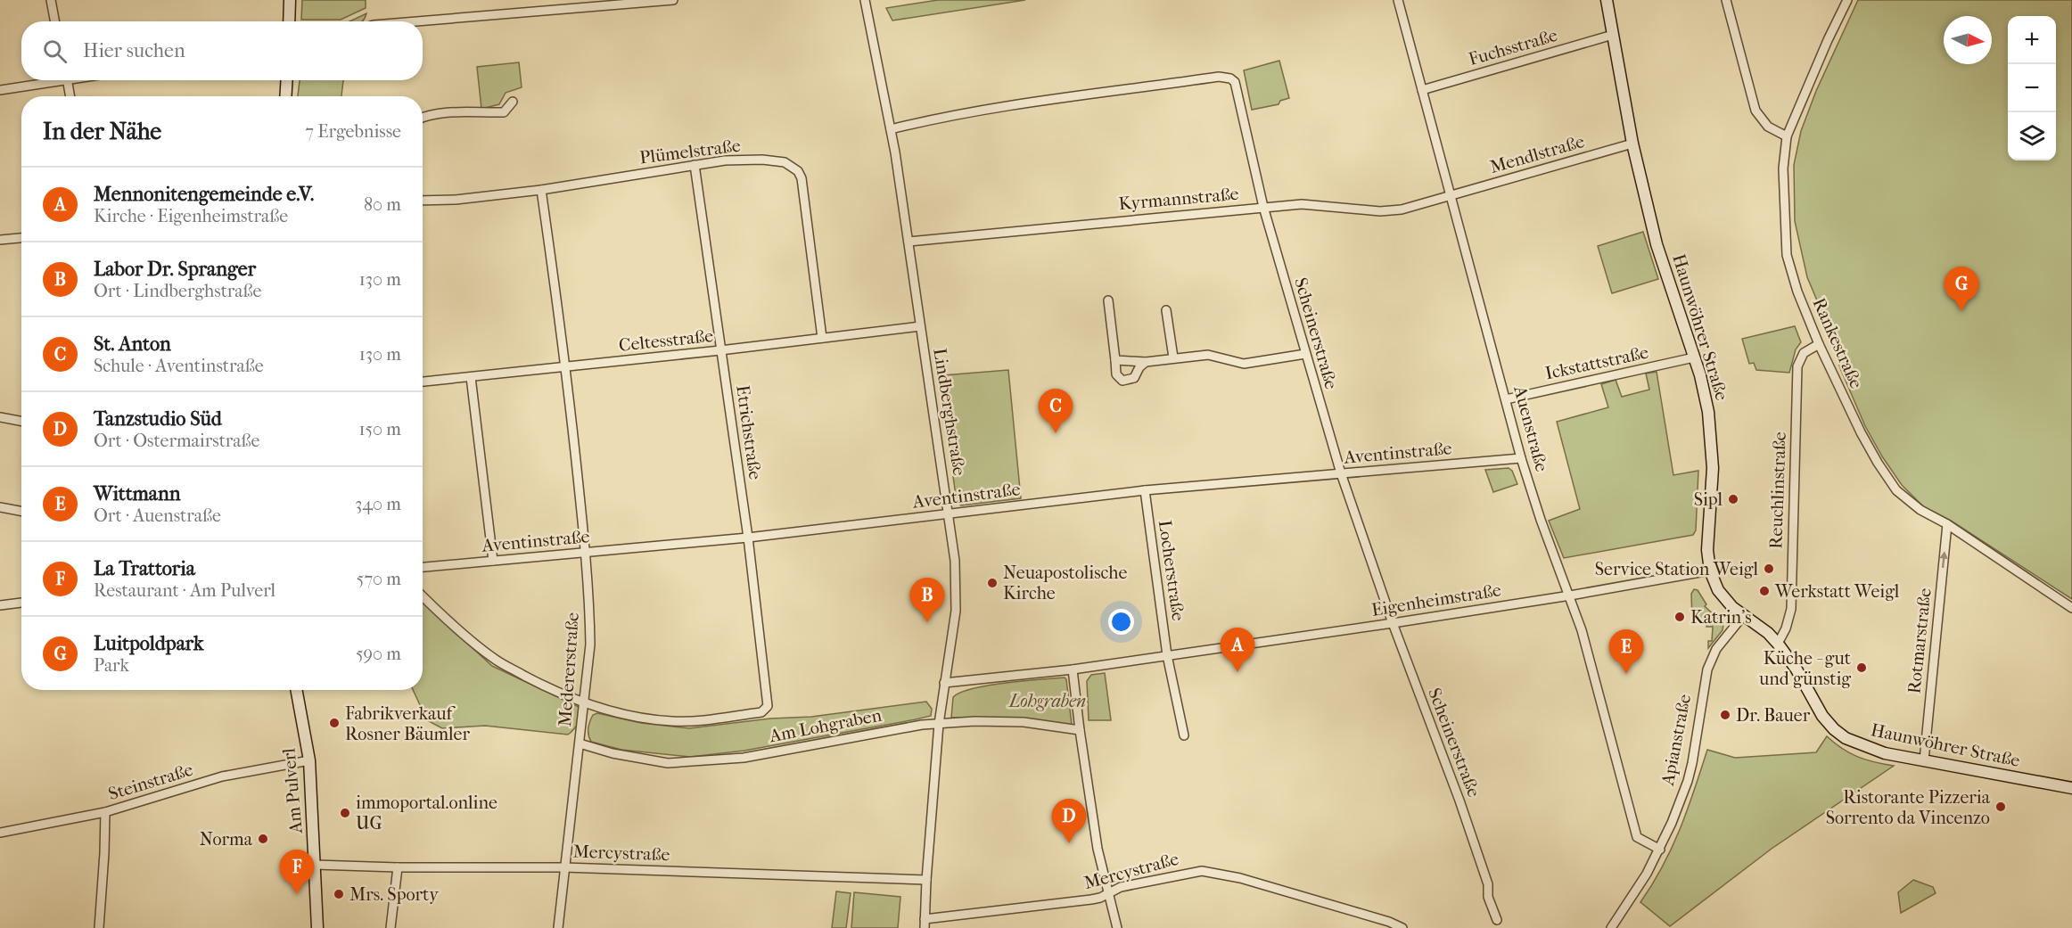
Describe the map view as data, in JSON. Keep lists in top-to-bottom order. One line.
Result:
{"streets":{"street":["Fuchsstraße","Plümelstraße","Mendlstraße","Kyrmannstraße","Haunwöhrer Straße","Scheinerstraße","Celtesstraße","Rankestraße","Ickstattstraße","Lindberghstraße","Auenstraße","Etrichstraße","Aventinstraße","Reuchlinstraße","Locherstraße","Eigenheimstraße","Rotmarstraße","Medererstraße","Am Lohgraben","Apianstraße","Steinstraße","Am Pulverl","Mercystraße"]},"crossings":[["Fuchsstraße","Haunwöhrer Straße"],["Fuchsstraße","Auenstraße"],["Plümelstraße","Celtesstraße"],["Plümelstraße","Etrichstraße"],["Plümelstraße","Medererstraße"],["Mendlstraße","Kyrmannstraße"],["Mendlstraße","Haunwöhrer Straße"],["Mendlstraße","Auenstraße"],["Kyrmannstraße","Scheinerstraße"],["Kyrmannstraße","Lindberghstraße"],["Kyrmannstraße","Auenstraße"],["Haunwöhrer Straße","Ickstattstraße"],["Haunwöhrer Straße","Reuchlinstraße"],["Haunwöhrer Straße","Eigenheimstraße"],["Haunwöhrer Straße","Rotmarstraße"],["Haunwöhrer Straße","Apianstraße"],["Scheinerstraße","Lindberghstraße"],["Scheinerstraße","Aventinstraße"],["Scheinerstraße","Eigenheimstraße"],["Celtesstraße","Lindberghstraße"],["Celtesstraße","Etrichstraße"],["Celtesstraße","Medererstraße"],["Rankestraße","Reuchlinstraße"],["Rankestraße","Rotmarstraße"],["Ickstattstraße","Auenstraße"],["Lindberghstraße","Aventinstraße"],["Lindberghstraße","Am Lohgraben"],["Lindberghstraße","Mercystraße"],["Auenstraße","Aventinstraße"],["Auenstraße","Eigenheimstraße"],["Auenstraße","Apianstraße"],["Etrichstraße","Aventinstraße"],["Etrichstraße","Am Lohgraben"],["Aventinstraße","Locherstraße"],["Aventinstraße","Medererstraße"],["Locherstraße","Eigenheimstraße"],["Medererstraße","Am Lohgraben"],["Medererstraße","Mercystraße"],["Steinstraße","Am Pulverl"],["Am Pulverl","Mercystraße"]],"one_way":["Rotmarstraße"],"parks":["Lohgraben"],"places":["Sipl","Service Station Weigl","Neuapostolische Kirche","Werkstatt Weigl","Katrin's","Küche - gut und günstig","Dr. Bauer","Fabrikverkauf Rosner Bäumler","Ristorante Pizzeria Sorrento da Vincenzo","immoportal.online UG","Norma","Mrs. Sporty"],"north":"right","page":{"map_buttons":["+","−"],"search":"Hier suchen","heading":["In der Nähe","7 Ergebnisse"],"list":[{"mark":"A","name":"Mennonitengemeinde e.V.","note":"Kirche · Eigenheimstraße","value":"80 m"},{"mark":"B","name":"Labor Dr. Spranger","note":"Ort · Lindberghstraße","value":"130 m"},{"mark":"C","name":"St. Anton","note":"Schule · Aventinstraße","value":"130 m"},{"mark":"D","name":"Tanzstudio Süd","note":"Ort · Ostermairstraße","value":"150 m"},{"mark":"E","name":"Wittmann","note":"Ort · Auenstraße","value":"340 m"},{"mark":"F","name":"La Trattoria","note":"Restaurant · Am Pulverl","value":"570 m"},{"mark":"G","name":"Luitpoldpark","note":"Park","value":"590 m"}],"pins":["G","C","B","A","E","D","F"]}}
